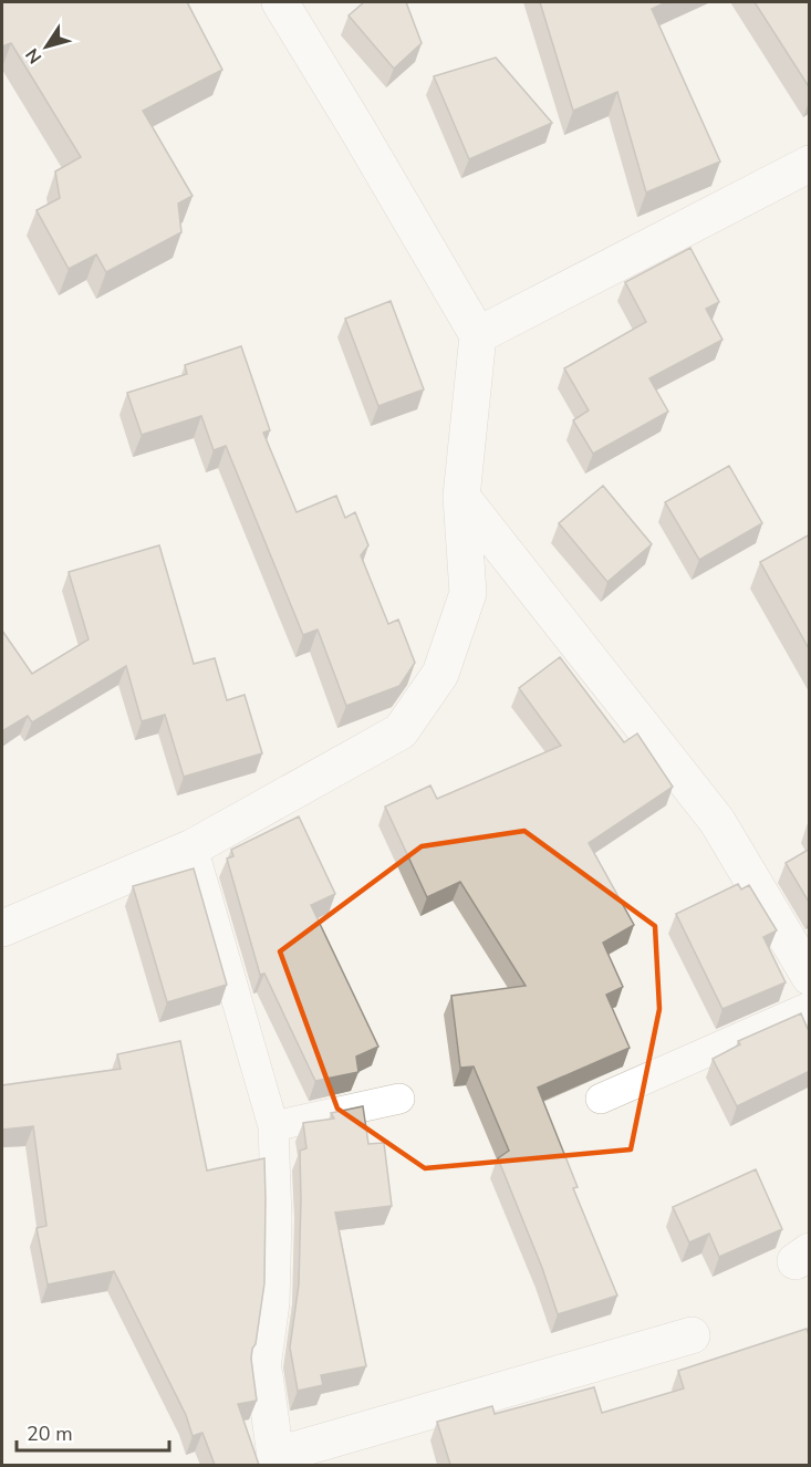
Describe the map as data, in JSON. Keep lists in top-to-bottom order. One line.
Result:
{"scale_bar":"20 m","north":"bottom left"}
